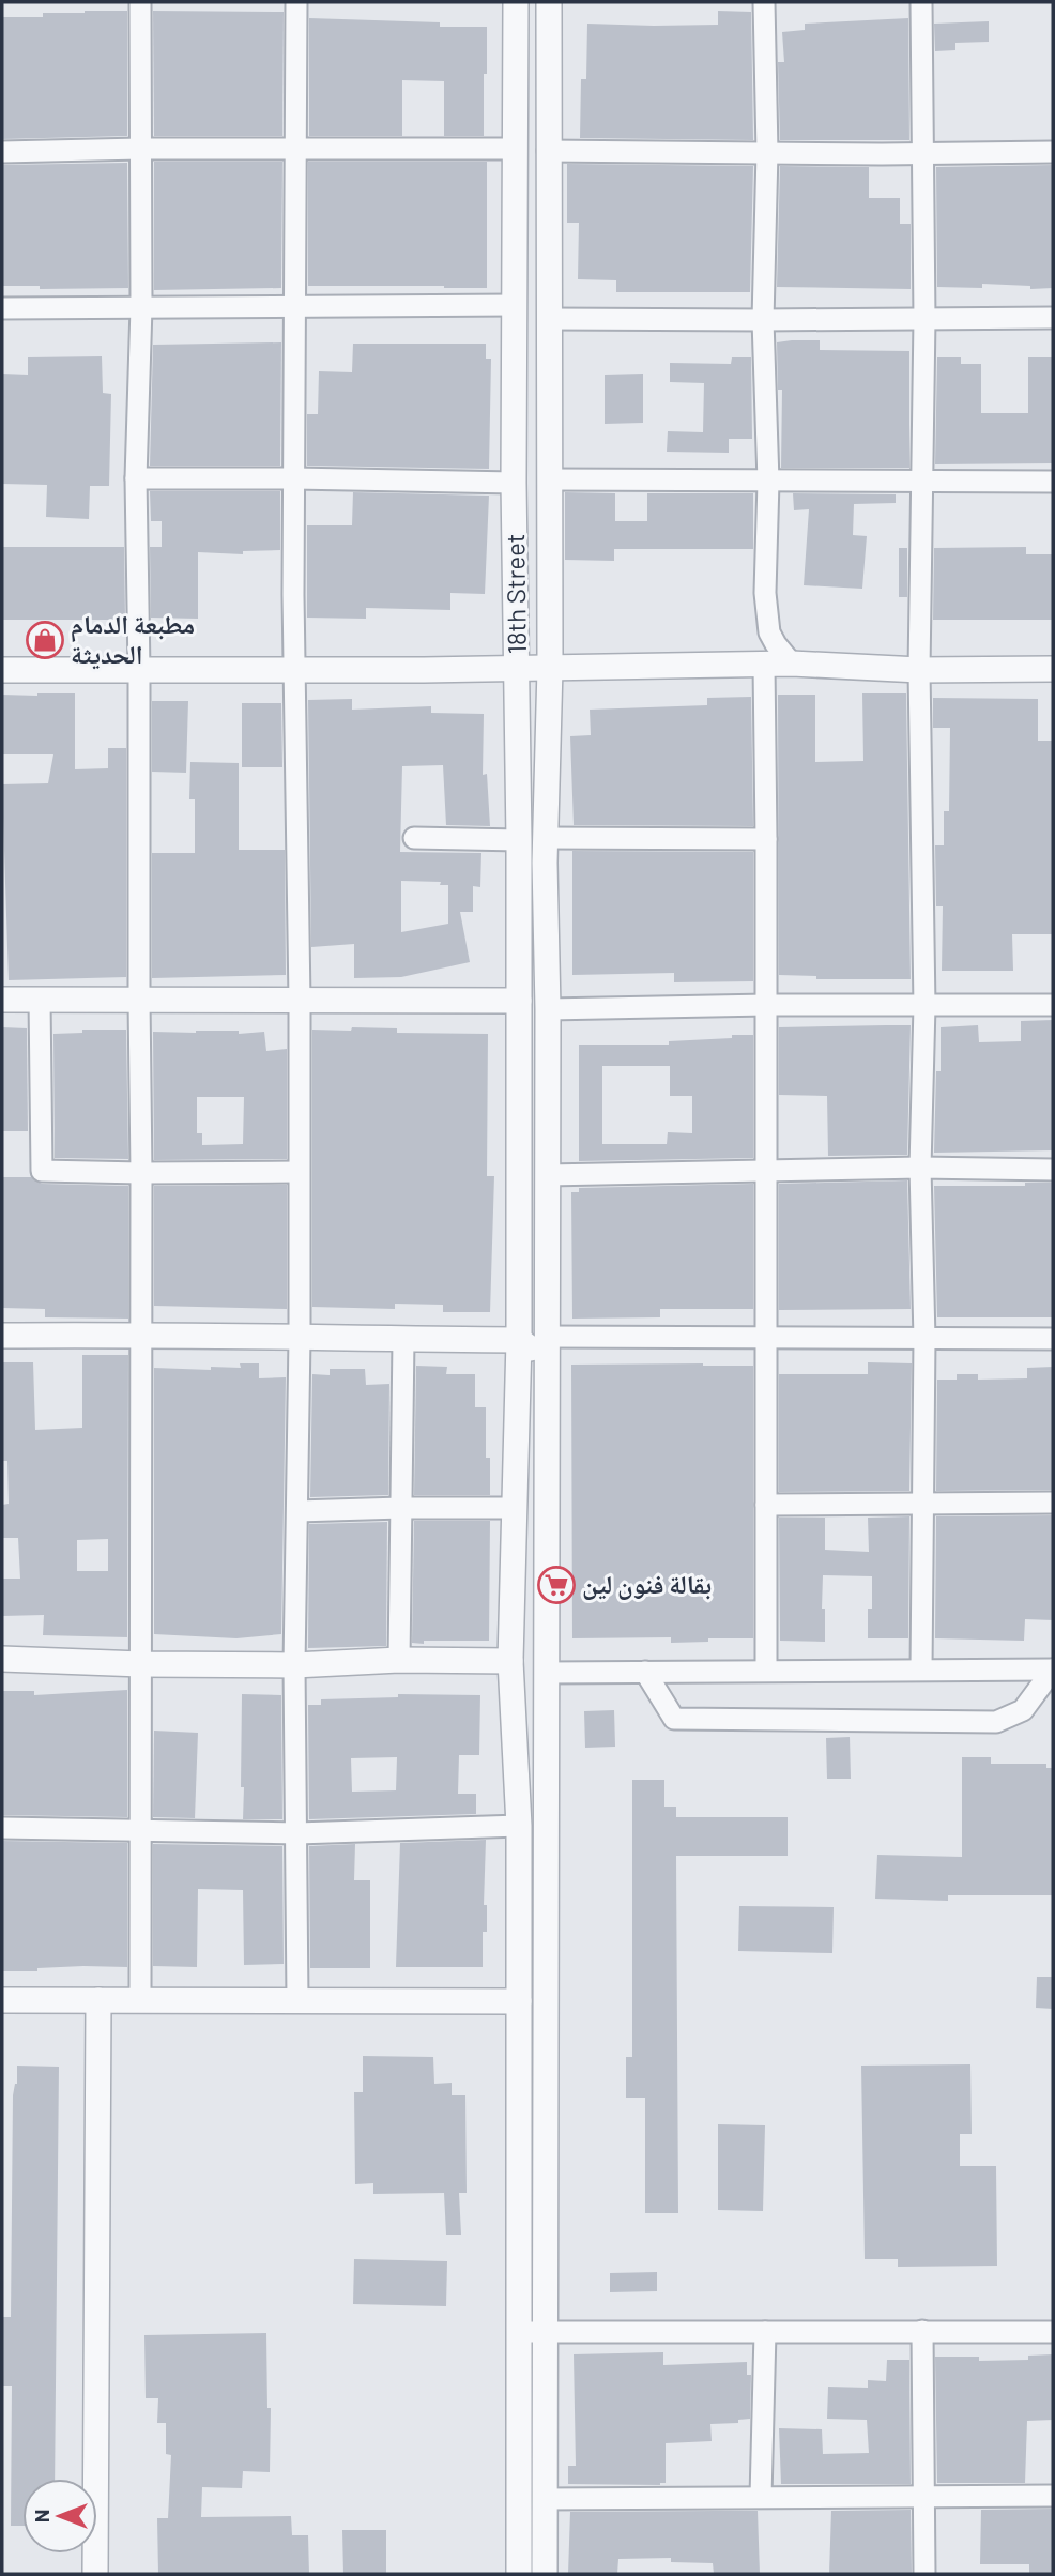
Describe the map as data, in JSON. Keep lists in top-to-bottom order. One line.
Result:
{"streets":{"street":["18th Street"]},"places":{"shop":["مطبعة الدمام الحديثة"],"supermarket":["بقالة فنون لين"]},"north":"left"}
